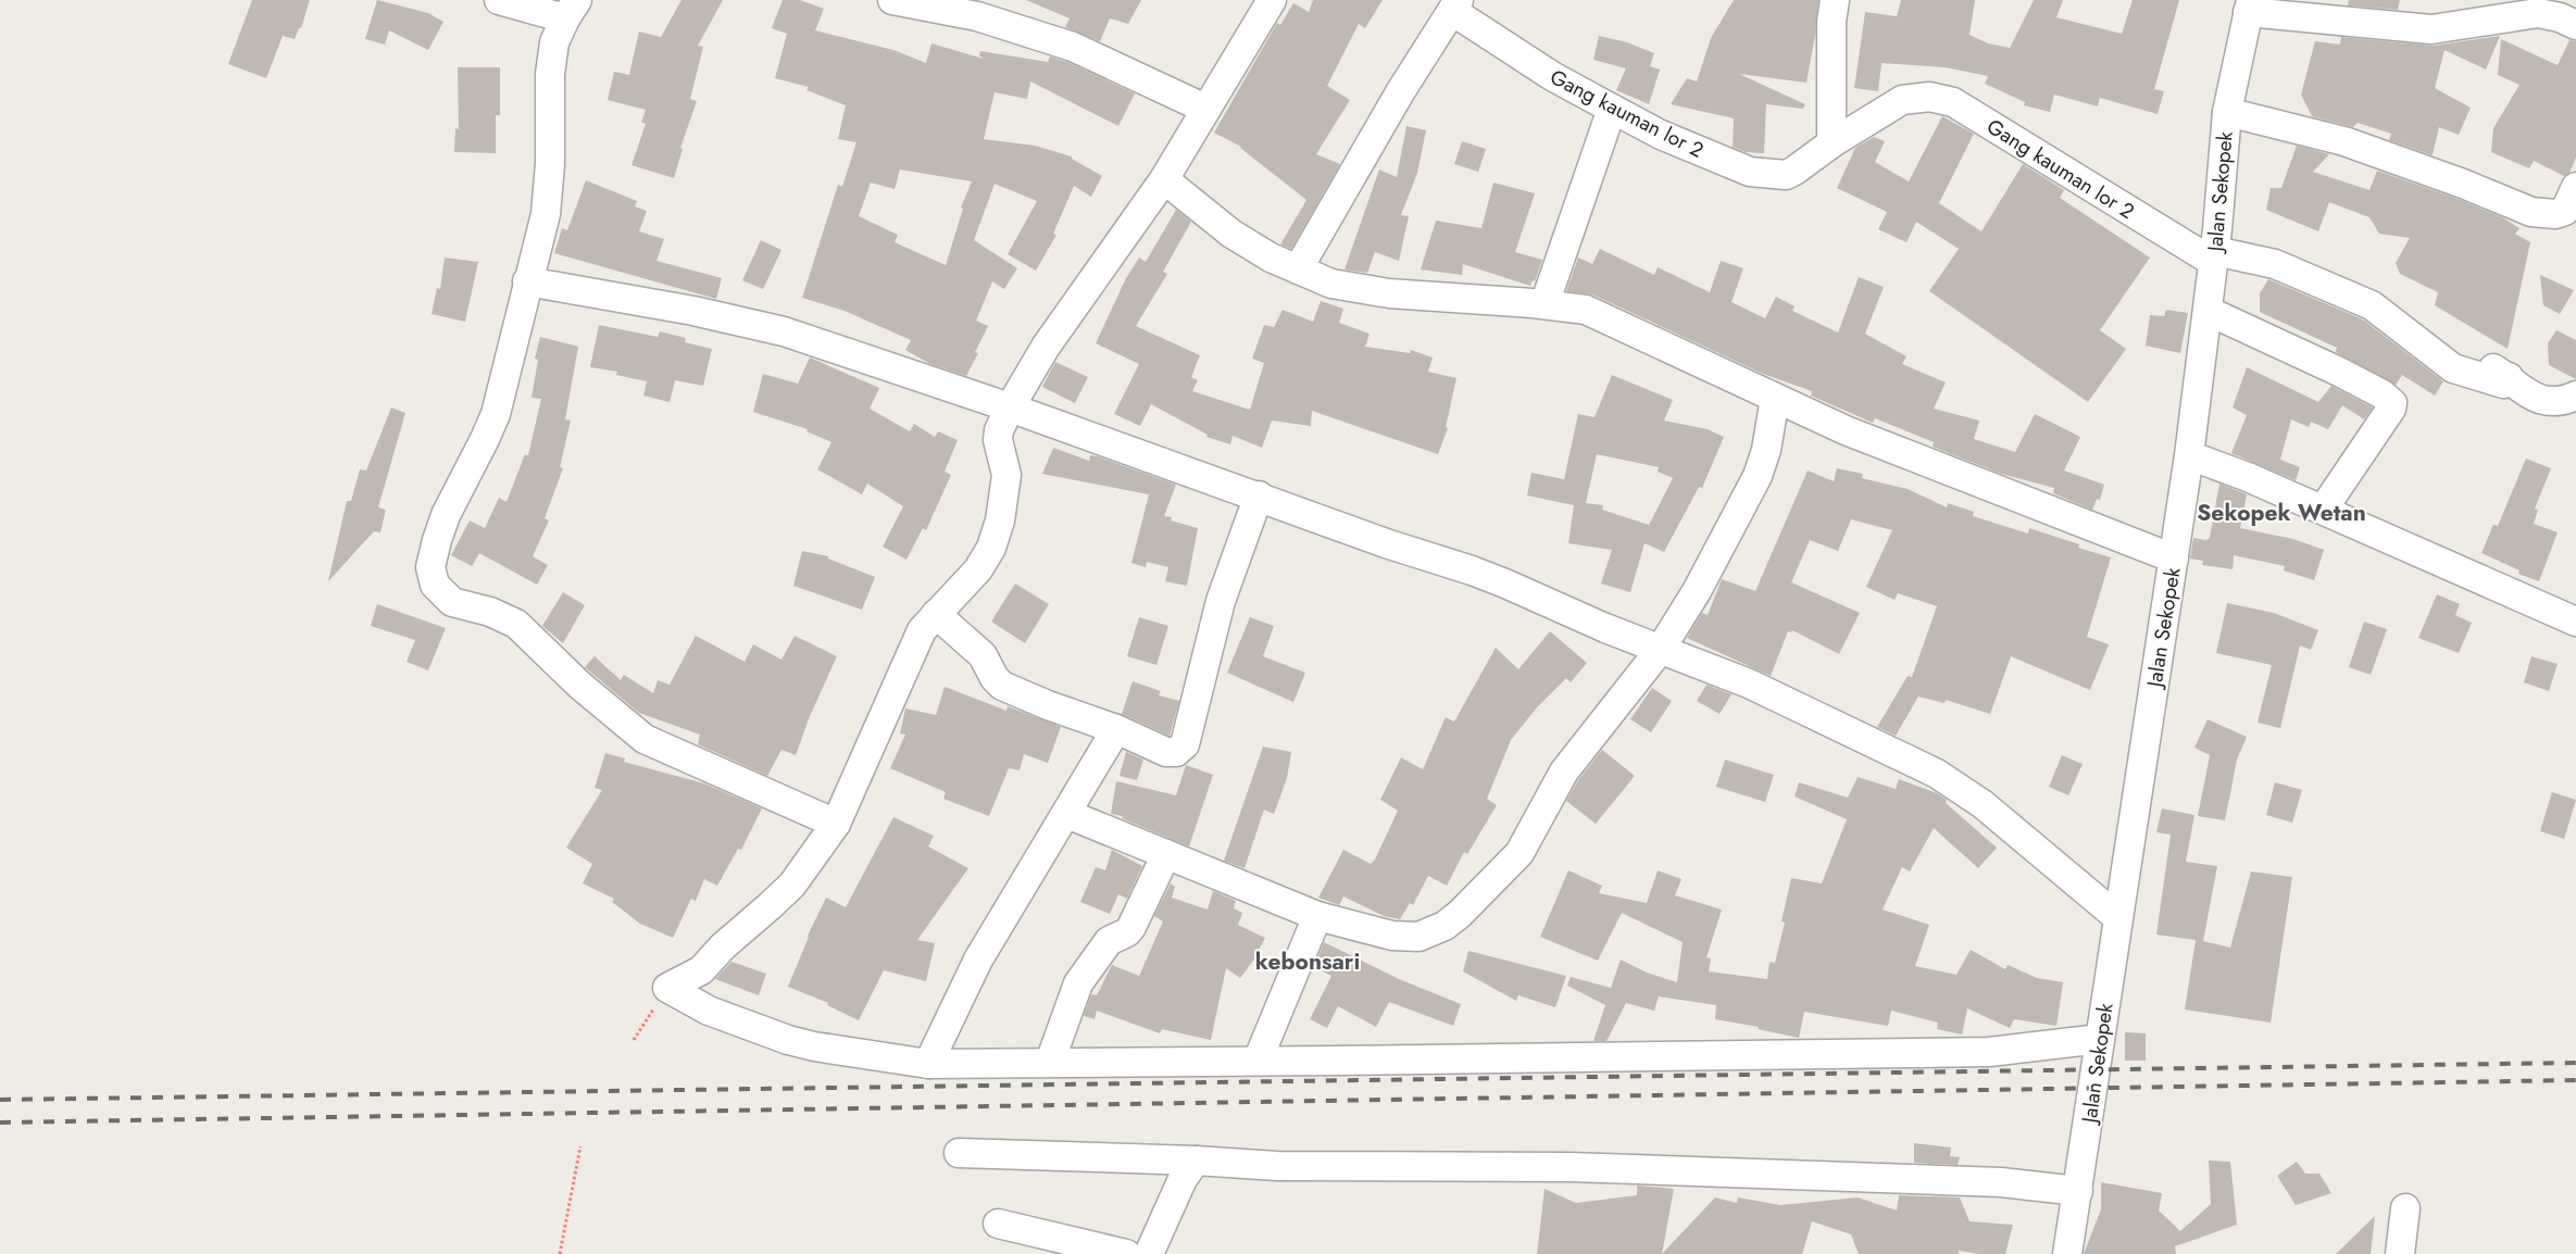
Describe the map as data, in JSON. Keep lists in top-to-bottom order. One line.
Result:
{"streets":{"street":["Gang kauman lor 2","Jalan Sekopek"]},"crossings":[["Gang kauman lor 2","Jalan Sekopek"]],"districts":["Sekopek Wetan","kebonsari"]}
